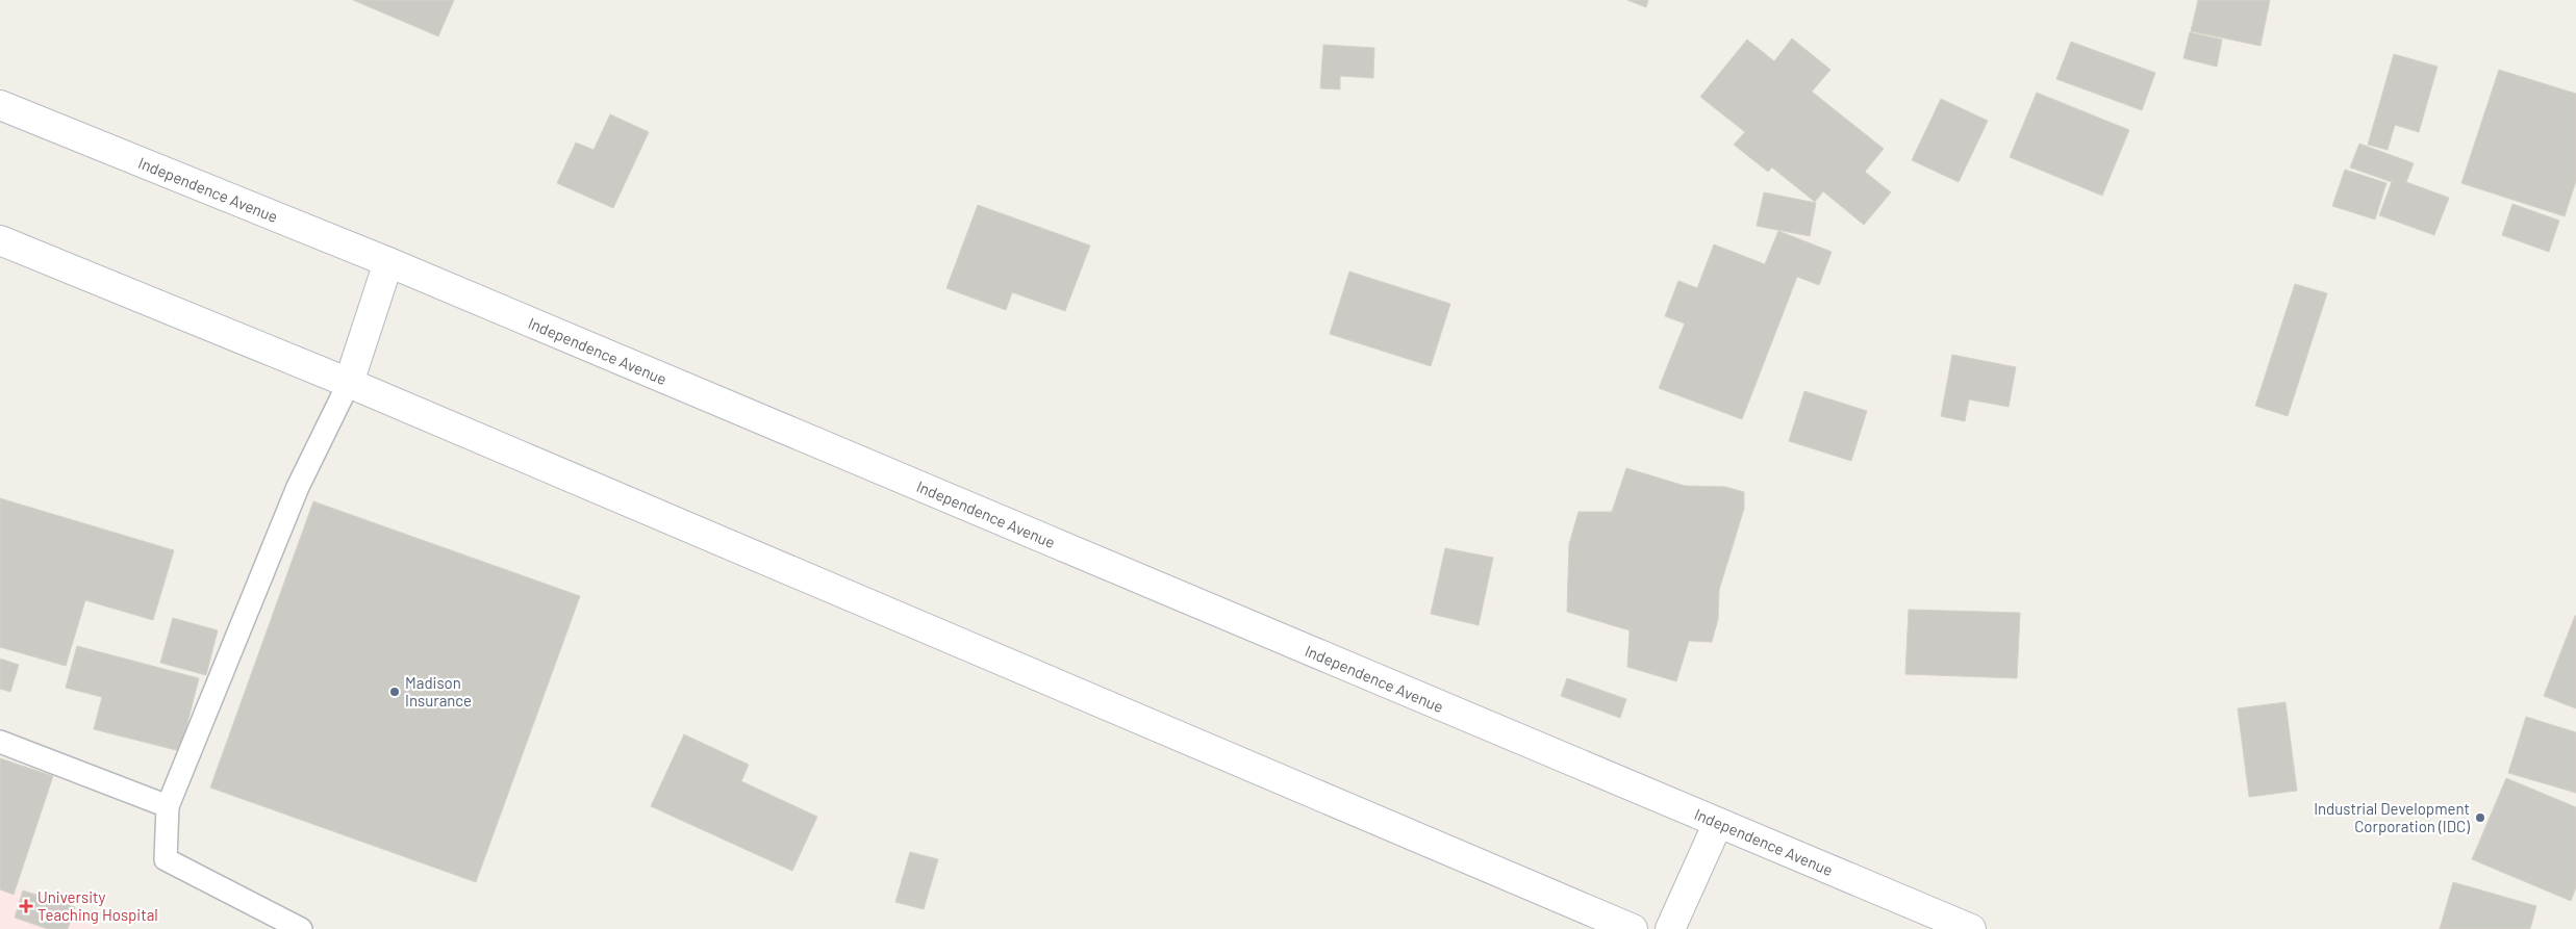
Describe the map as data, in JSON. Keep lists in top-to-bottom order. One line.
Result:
{"streets":{"main road":["Independence Avenue"]},"places":{"other":["Madison Insurance","Industrial Development Corporation (IDC)"],"health":["University Teaching Hospital"]}}
